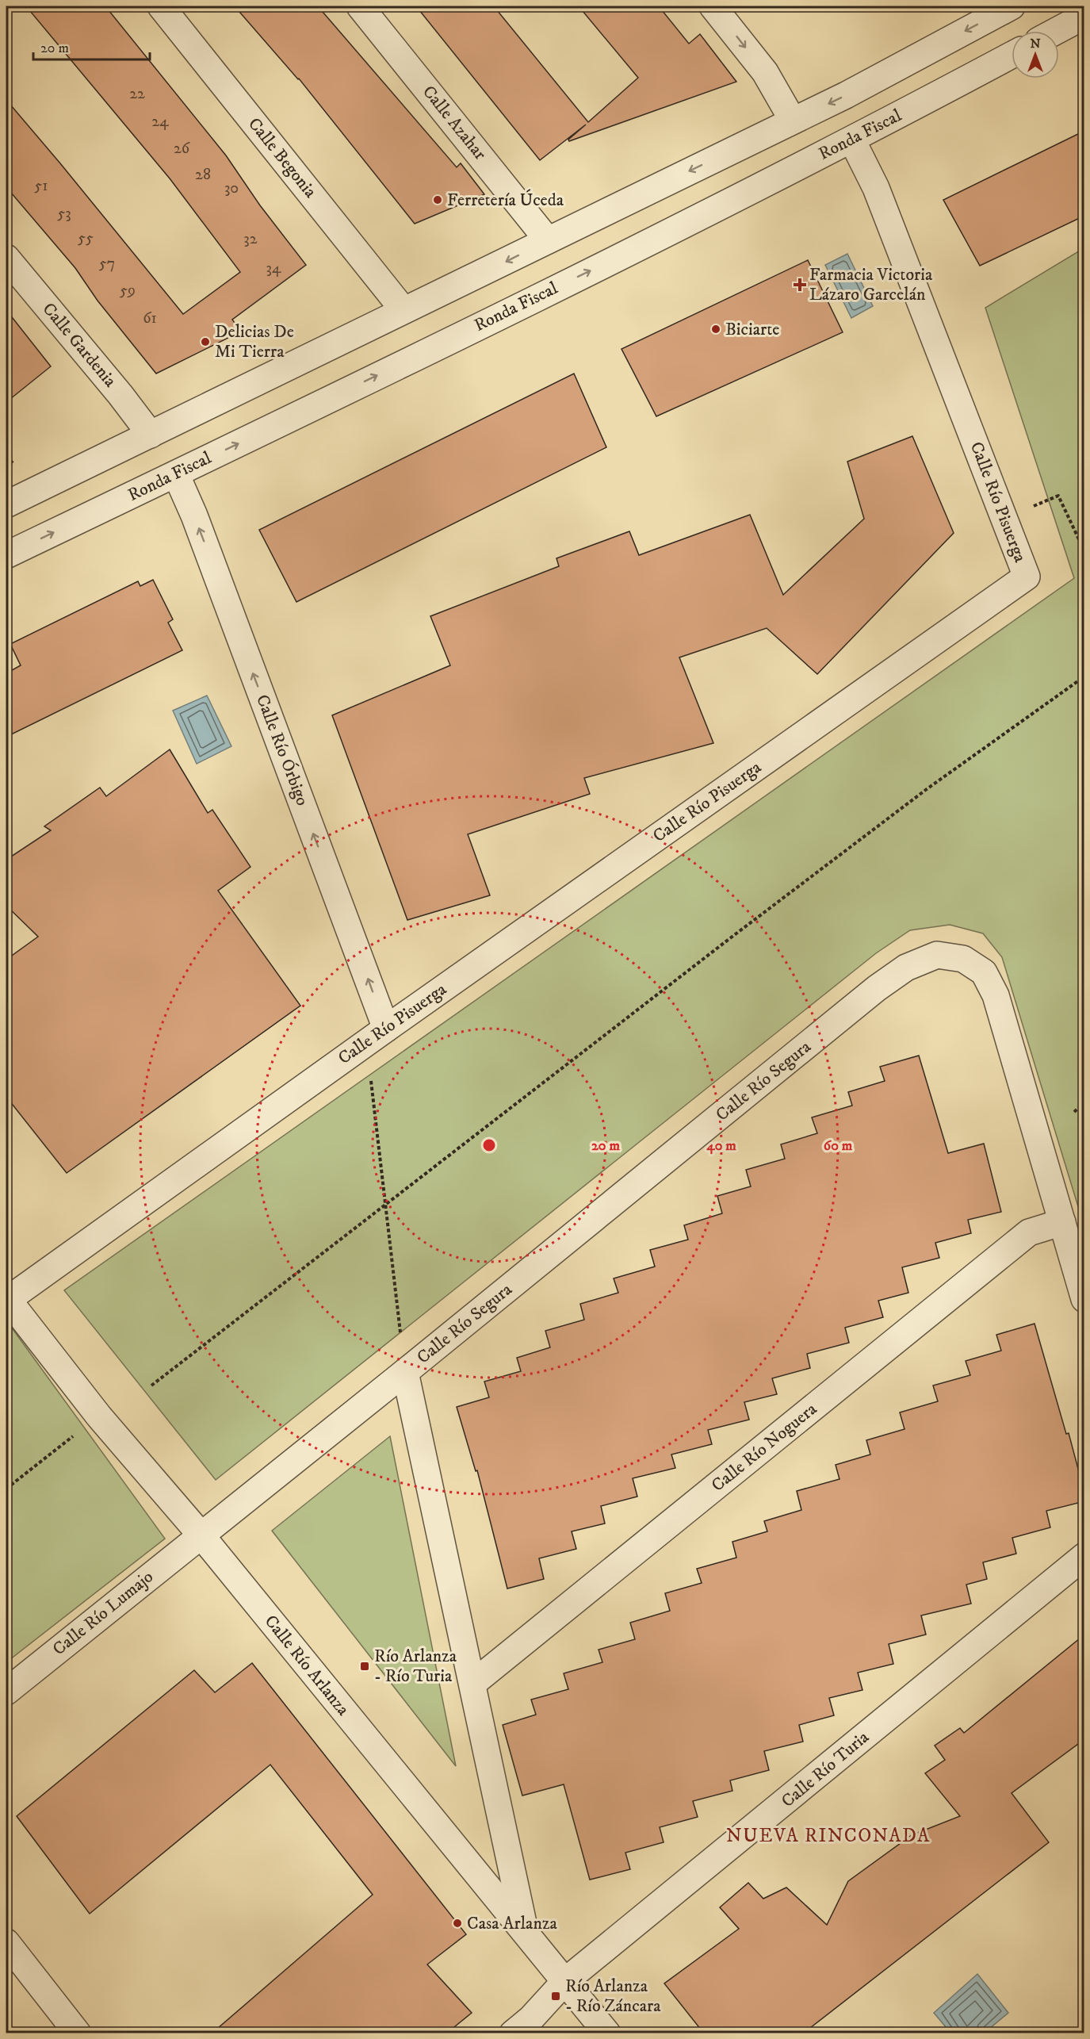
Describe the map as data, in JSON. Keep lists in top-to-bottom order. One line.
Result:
{"streets":{"street":["Calle Azahar","Ronda Fiscal","Calle Begonia","Calle Gardenia","Calle Río Pisuerga","Calle Río Órbigo","Calle Río Segura","Calle Río Noguera","Calle Río Lumajo","Calle Río Arlanza","Calle Río Turia"]},"crossings":[["Ronda Fiscal","Calle Río Pisuerga"],["Ronda Fiscal","Calle Río Órbigo"],["Calle Río Pisuerga","Calle Río Órbigo"],["Calle Río Pisuerga","Calle Río Arlanza"],["Calle Río Segura","Calle Río Noguera"],["Calle Río Segura","Calle Río Lumajo"],["Calle Río Segura","Calle Río Arlanza"],["Calle Río Lumajo","Calle Río Arlanza"],["Calle Río Arlanza","Calle Río Turia"]],"one_way":["Calle Río Órbigo"],"districts":["NUEVA RINCONADA"],"places":{"other":["Ferretería Úceda","Biciarte","Delicias De Mi Tierra","Casa Arlanza"],"health":["Farmacia Victoria Lázaro Garcelán"],"transit":["Río Arlanza - Río Turia","Río Arlanza - Río Záncara"]},"house_numbers":["22","24","26","28","51","30","53","55","32","57","34","59","61"],"scale_bar":"20 m","north":"top","rings":["20 m","40 m","60 m"]}
